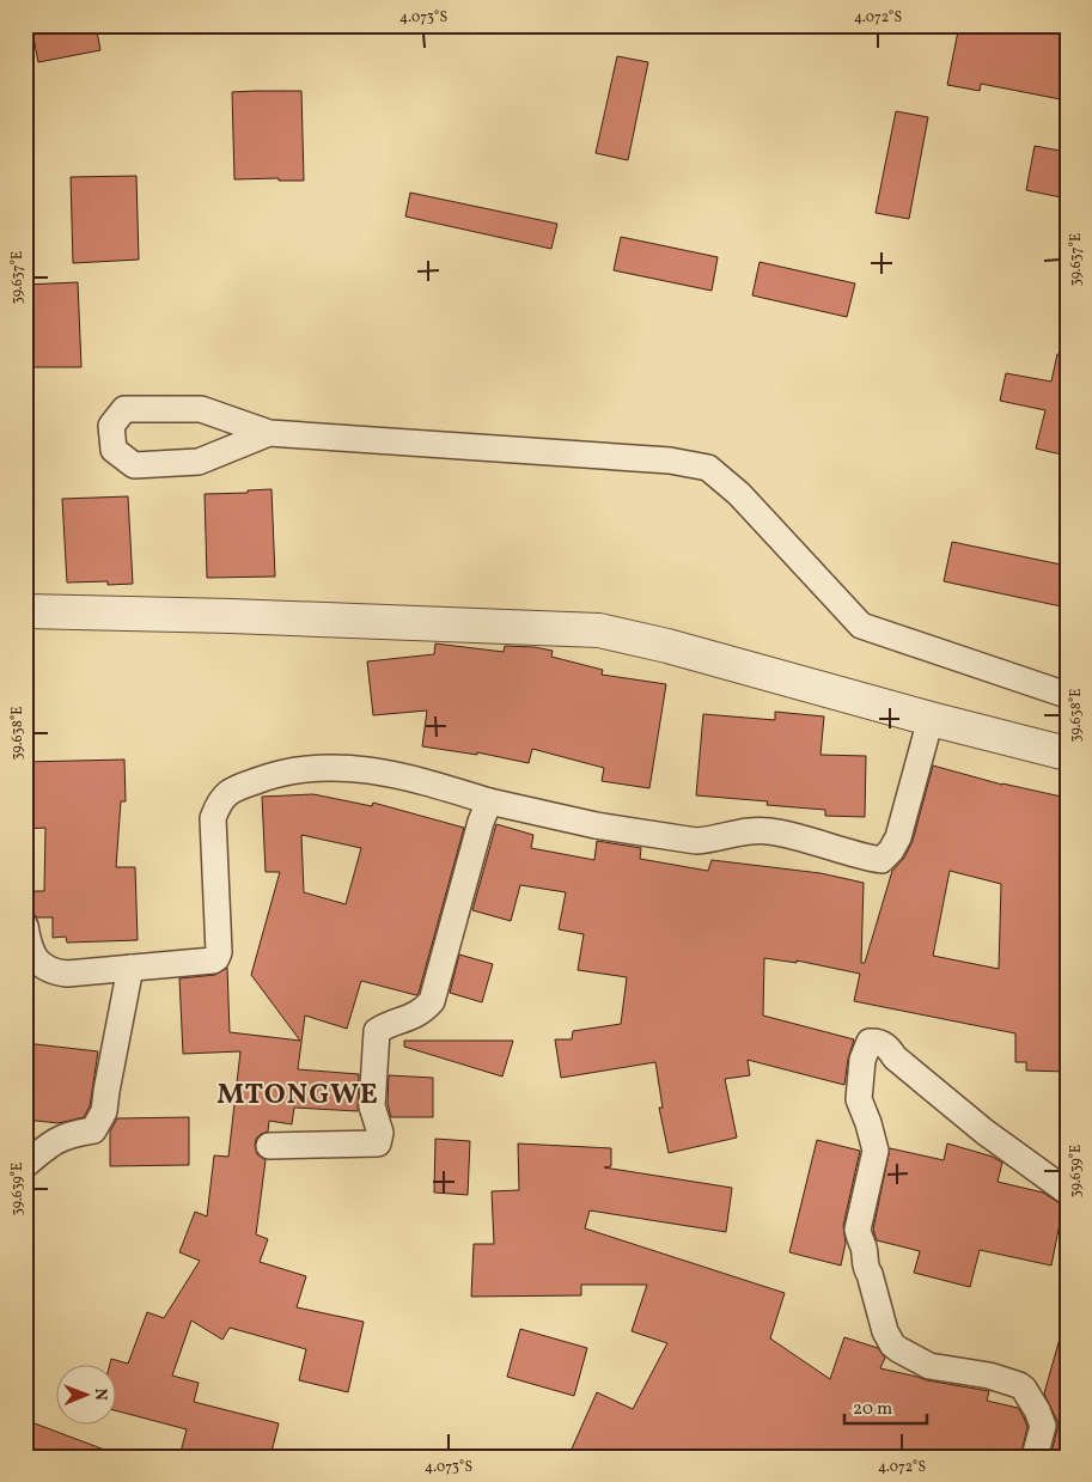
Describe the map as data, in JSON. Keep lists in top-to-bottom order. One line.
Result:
{"districts":["MTONGWE"],"scale_bar":"20 m","north":"right","coordinates":["4.073°S","4.072°S","39.637°E","39.638°E","39.639°E"]}
